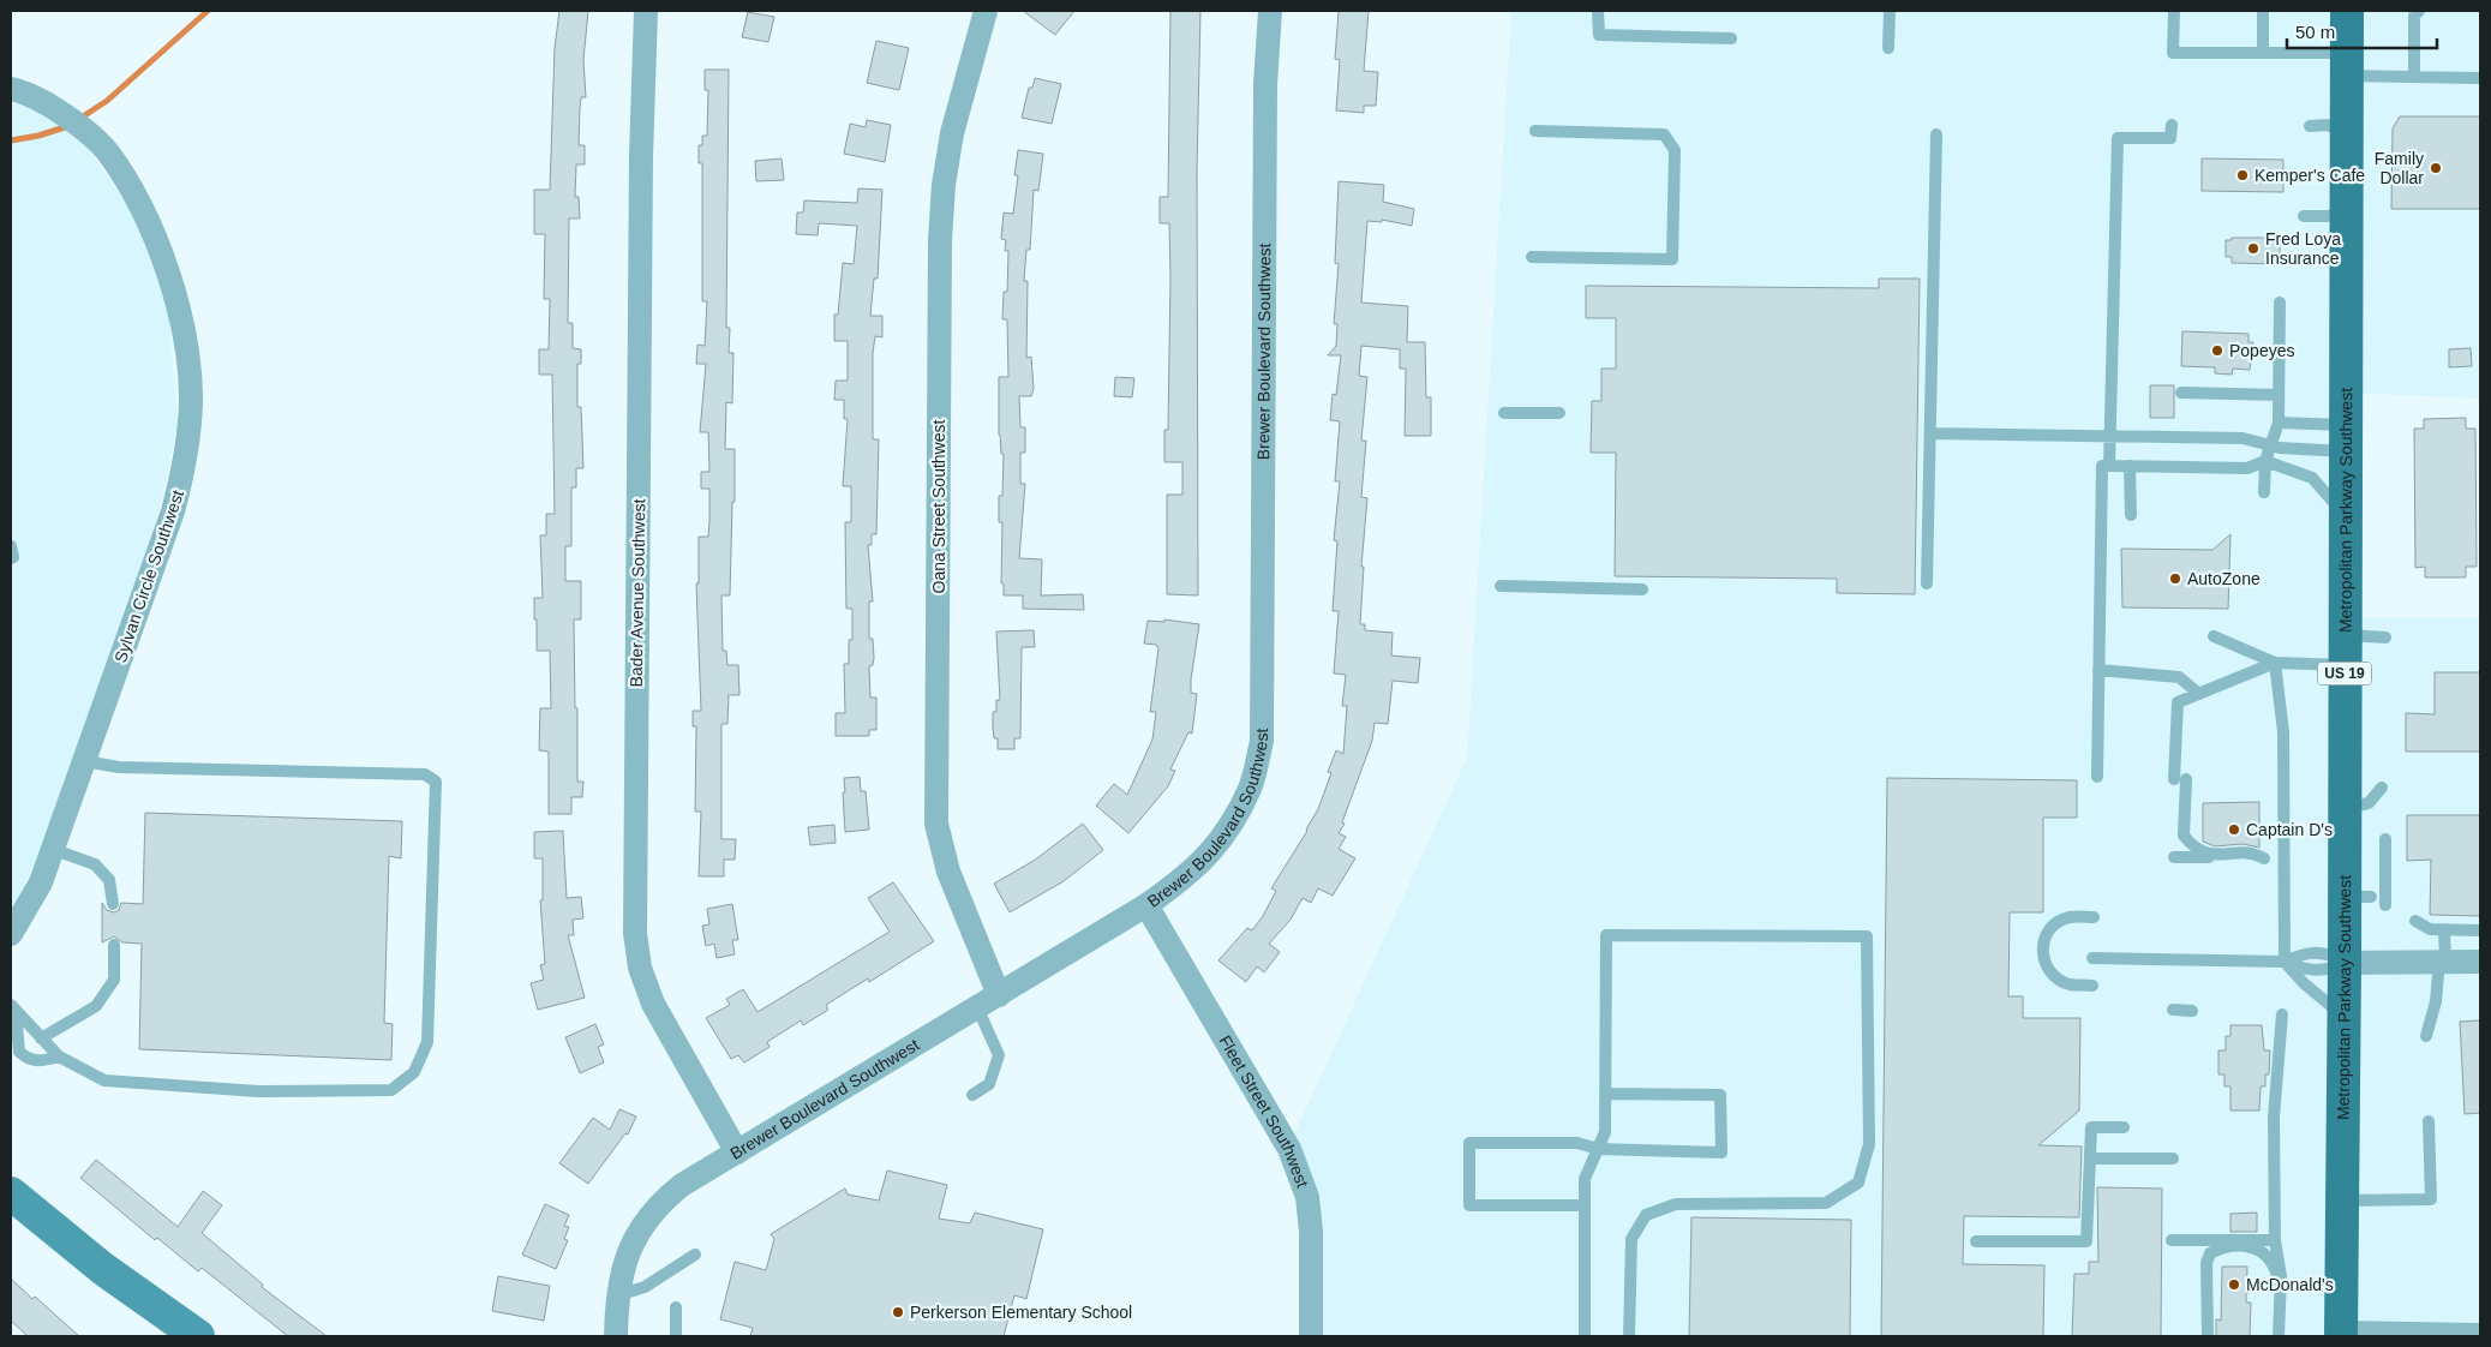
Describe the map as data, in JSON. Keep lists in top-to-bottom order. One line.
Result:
{"streets":{"main road":["Metropolitan Parkway Southwest","US 19"],"street":["Brewer Boulevard Southwest","Oana Street Southwest","Sylvan Circle Southwest","Bader Avenue Southwest","Fleet Street Southwest"]},"crossings":[["Brewer Boulevard Southwest","Oana Street Southwest"],["Brewer Boulevard Southwest","Bader Avenue Southwest"],["Brewer Boulevard Southwest","Fleet Street Southwest"]],"places":["Family Dollar","Kemper's Cafe","Fred Loya Insurance","Popeyes","AutoZone","Captain D's","McDonald's","Perkerson Elementary School"],"scale_bar":"50 m"}
